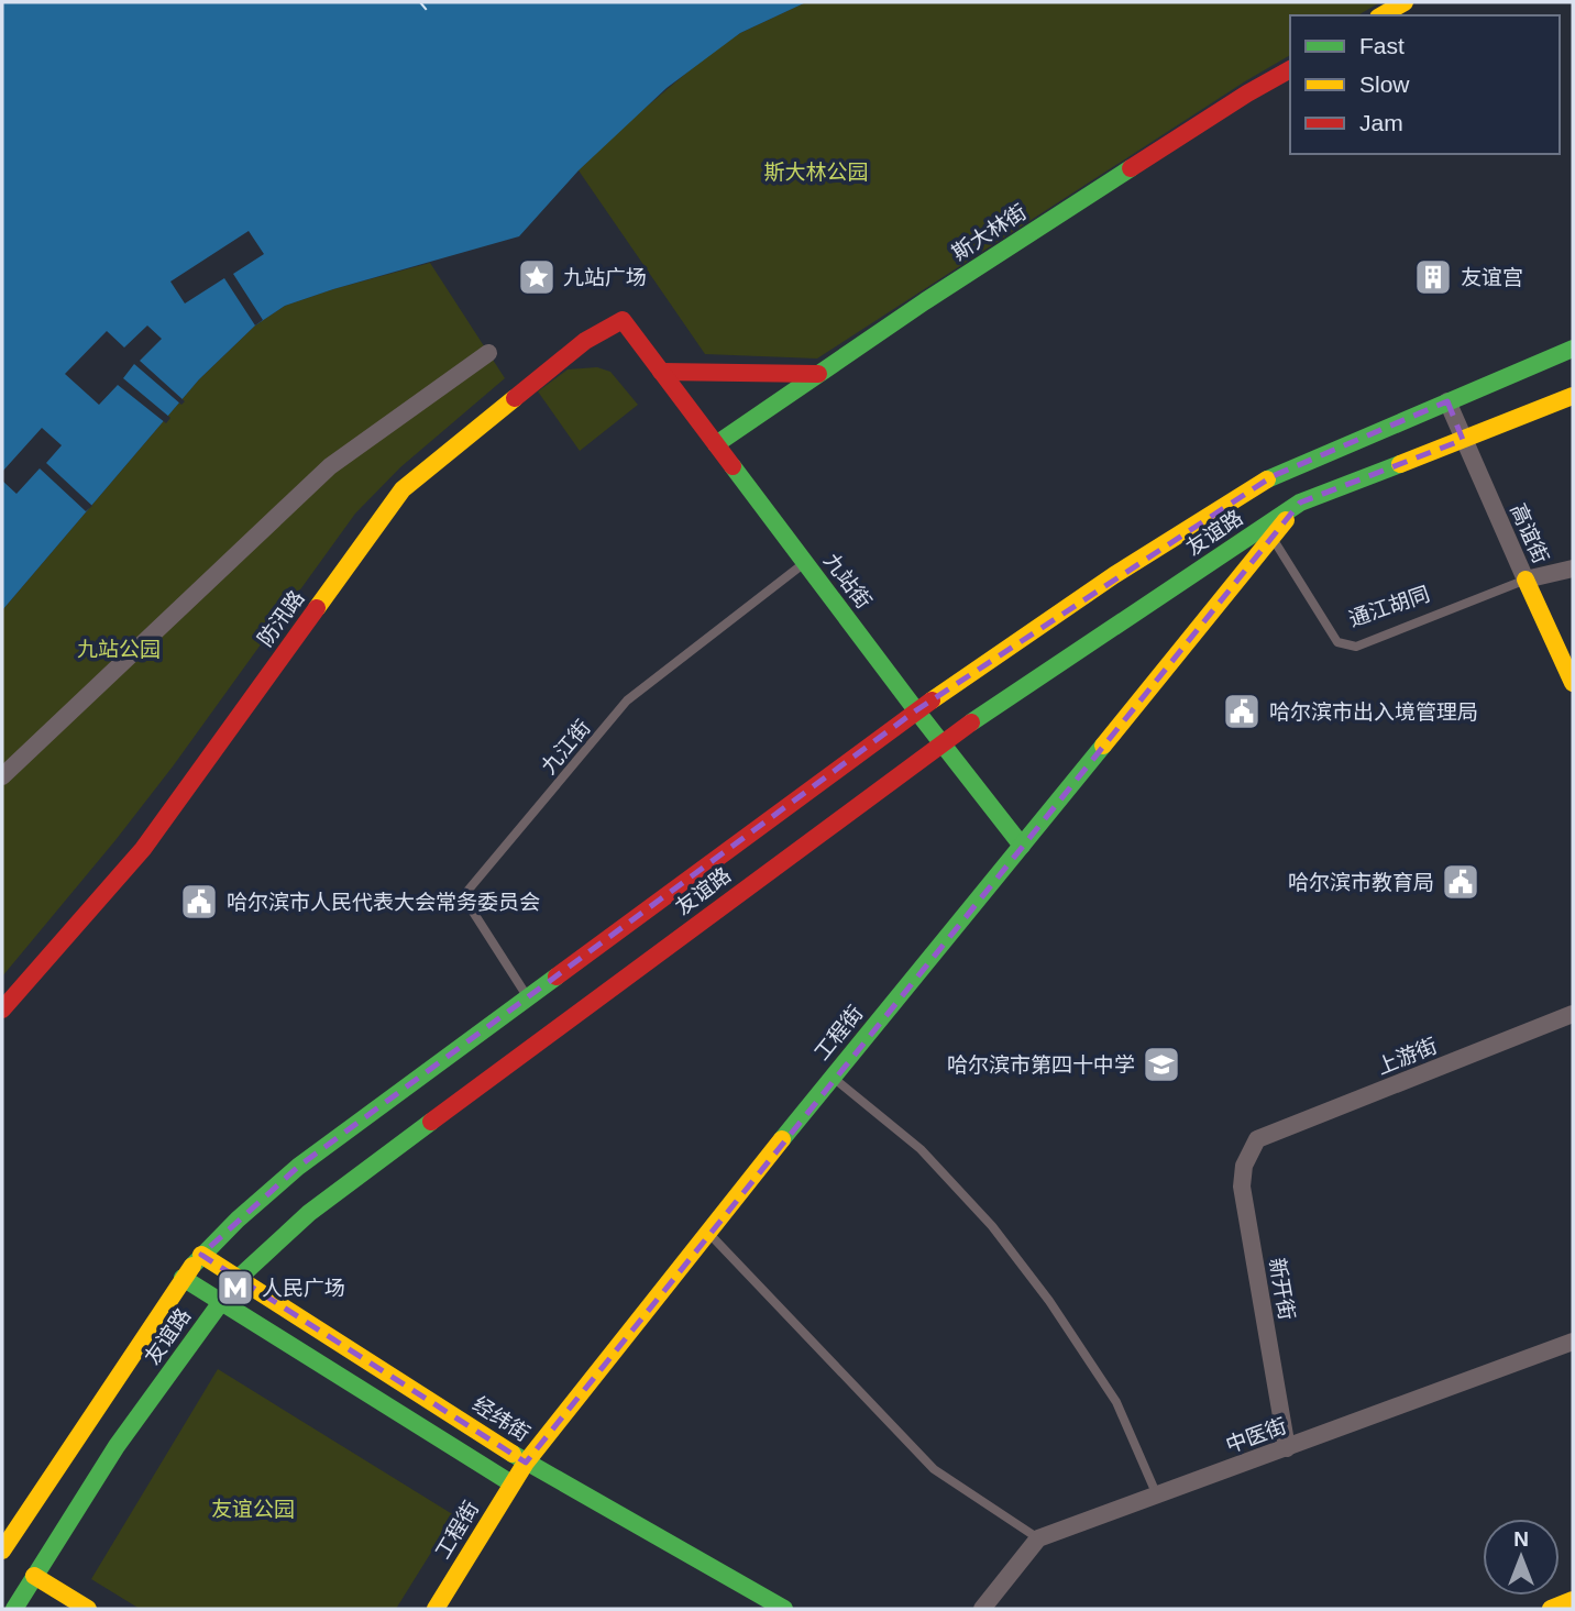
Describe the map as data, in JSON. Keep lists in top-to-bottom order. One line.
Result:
{"streets":{"main road":["斯大林街","友谊路","高谊街","九站街","防汛路","工程街","经纬街"],"street":["通江胡同","上游街","新开街","中医街"],"lane":["九江街"]},"crossings":[["斯大林街","九站街"],["友谊路","高谊街"],["友谊路","九站街"],["友谊路","九江街"],["友谊路","工程街"],["友谊路","经纬街"],["高谊街","通江胡同"],["九站街","防汛路"],["九站街","九江街"],["九站街","工程街"],["通江胡同","工程街"],["工程街","经纬街"],["上游街","新开街"],["新开街","中医街"]],"parks":["斯大林公园","九站公园","友谊公园"],"places":{"place":["九站广场"],"building":["友谊宫"],"public building":["哈尔滨市出入境管理局","哈尔滨市教育局","哈尔滨市人民代表大会常务委员会"],"school or university":["哈尔滨市第四十中学"],"metro station":["人民广场"]},"legend":["Fast","Slow","Jam"],"north":"top"}
